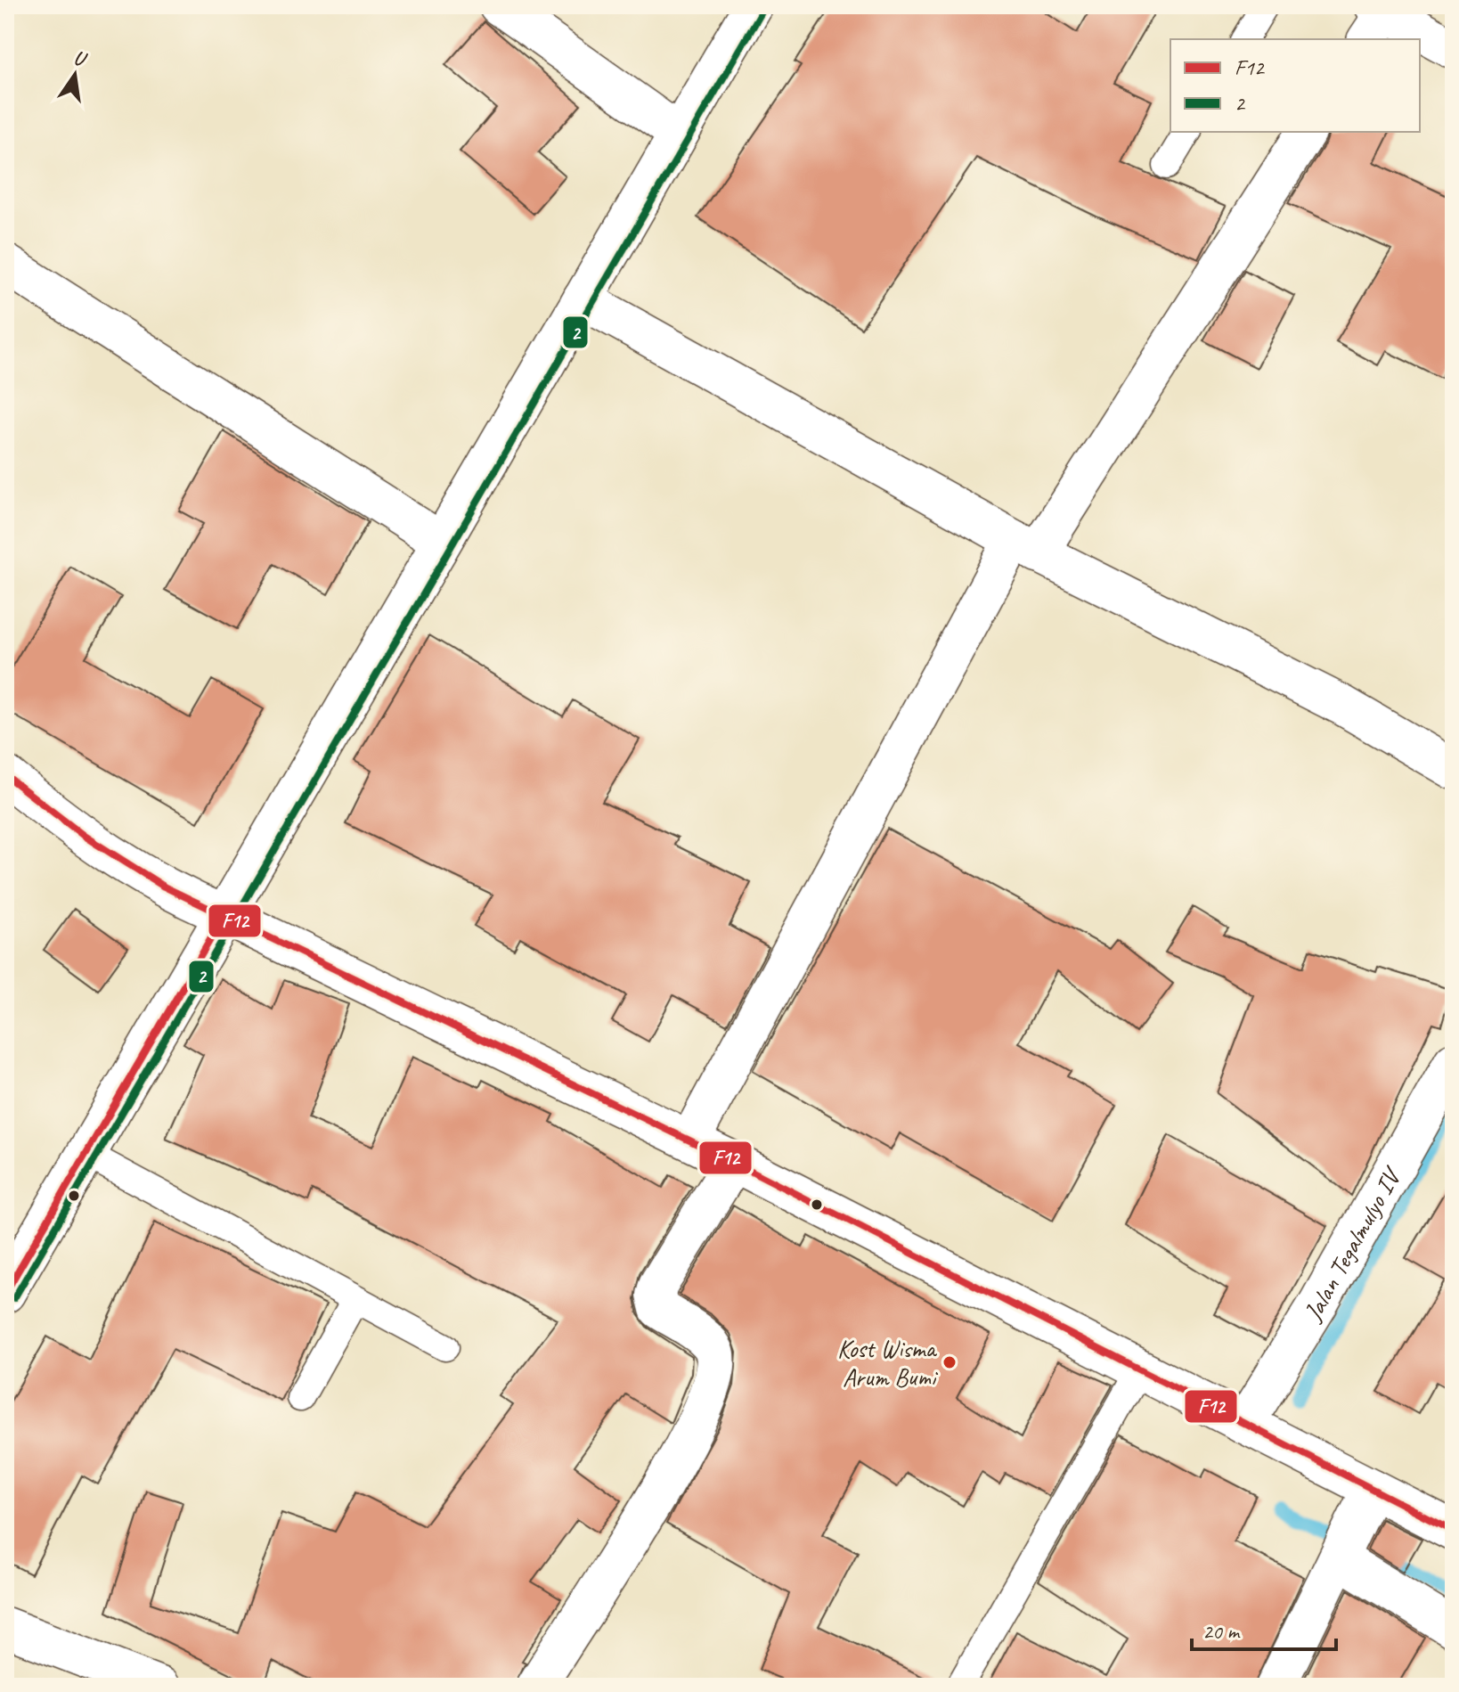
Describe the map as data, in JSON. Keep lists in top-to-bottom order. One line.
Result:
{"streets":{"street":["Jalan Tegalmulyo IV"]},"places":["Kost Wisma Arum Bumi"],"lines":["transit line 2","transit line F12"],"legend":["F12","2"],"scale_bar":"20 m","north":"top"}
